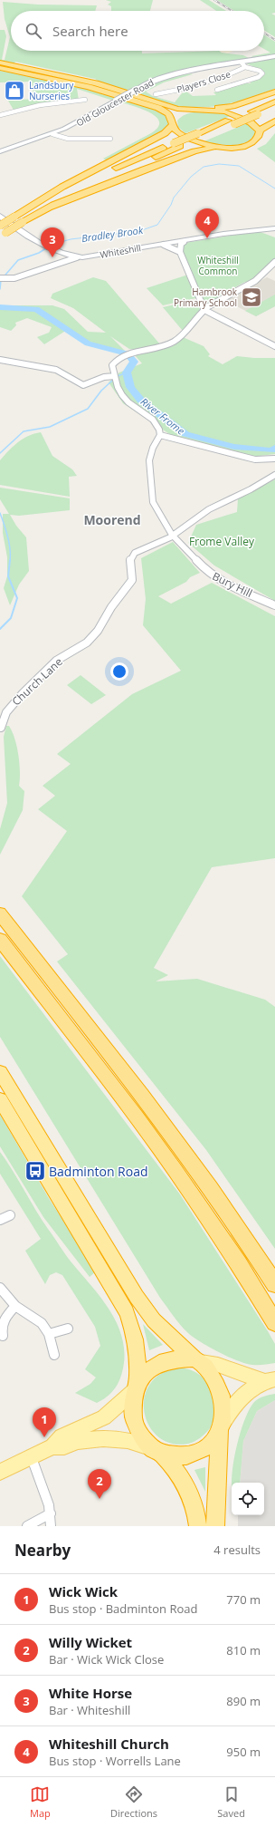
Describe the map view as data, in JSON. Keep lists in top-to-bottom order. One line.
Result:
{"streets":{"main road":["Old Gloucester Road","Whiteshill"],"street":["Players Close","Bury Hill","Church Lane"]},"crossings":[["Players Close","Old Gloucester Road"],["Bury Hill","Church Lane"]],"districts":["Moorend"],"water":["Bradley Brook","River Frome"],"parks":["Whiteshill Common","Frome Valley"],"places":{"shop":["Landsbury Nurseries"],"school or university":["Hambrook Primary School"],"bus stop":["Badminton Road"]},"page":{"search":"Search here","pins":["4","3","1","2"],"heading":["Nearby","4 results"],"list":[{"mark":"1","name":"Wick Wick","note":"Bus stop · Badminton Road","value":"770 m"},{"mark":"2","name":"Willy Wicket","note":"Bar · Wick Wick Close","value":"810 m"},{"mark":"3","name":"White Horse","note":"Bar · Whiteshill","value":"890 m"},{"mark":"4","name":"Whiteshill Church","note":"Bus stop · Worrells Lane","value":"950 m"}],"nav":["Map","Directions","Saved"]}}
